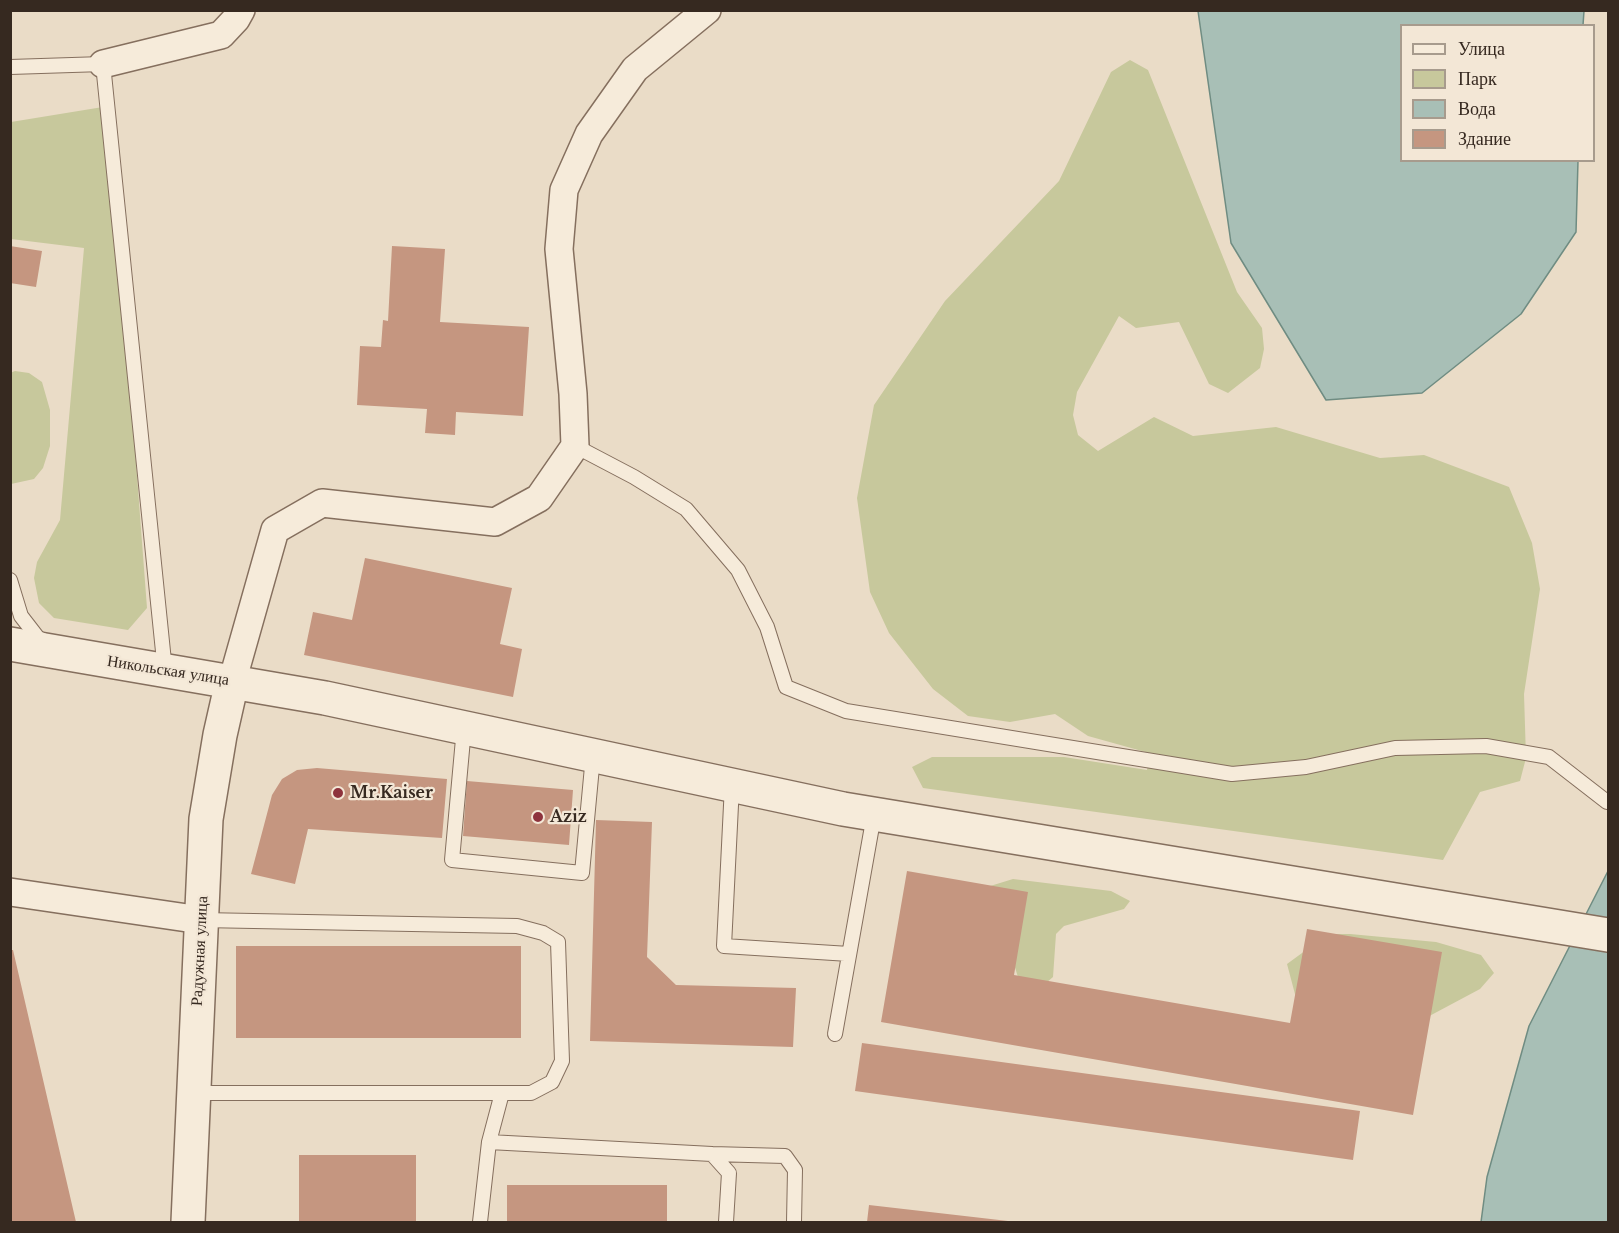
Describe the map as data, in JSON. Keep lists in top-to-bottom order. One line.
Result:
{"streets":{"street":["Никольская улица","Радужная улица"]},"crossings":[["Никольская улица","Радужная улица"]],"places":["Mr.Kaiser","Aziz"],"legend":["Улица","Парк","Вода","Здание"]}
